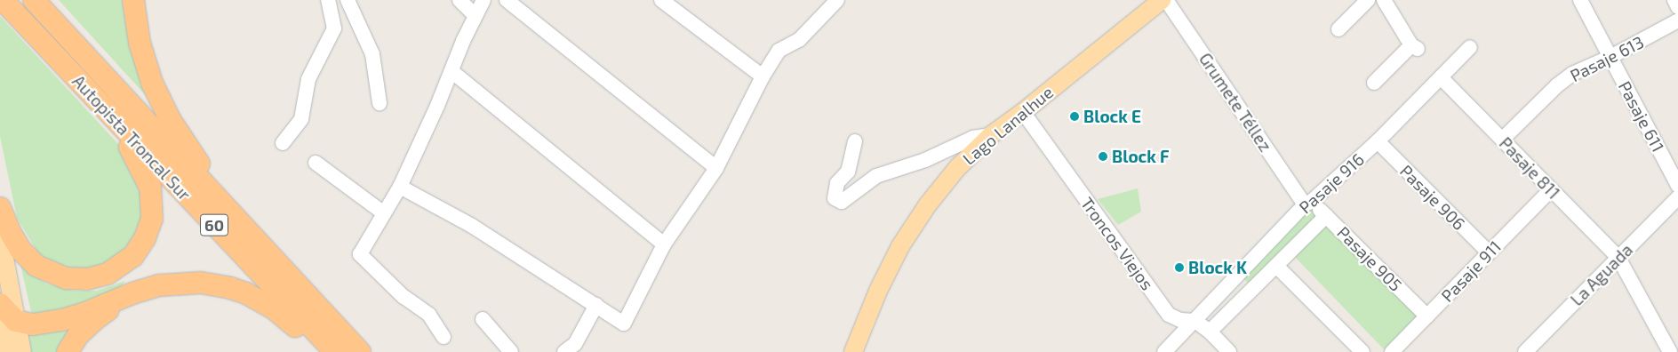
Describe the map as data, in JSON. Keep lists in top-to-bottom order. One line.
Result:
{"streets":{"highway":["Autopista Troncal Sur","60"],"main road":["Lago Lanalhue"],"street":["Pasaje 613","Grumete Téllez","Pasaje 611","Pasaje 811","Pasaje 916","Pasaje 906","Troncos Viejos","Pasaje 905","Pasaje 911","La Aguada"]},"crossings":[["Pasaje 613","Pasaje 611"],["Pasaje 613","Pasaje 811"],["Grumete Téllez","Pasaje 916"],["Grumete Téllez","Pasaje 905"],["Lago Lanalhue","Troncos Viejos"],["Pasaje 811","Pasaje 916"],["Pasaje 811","Pasaje 911"],["Pasaje 811","La Aguada"],["Pasaje 916","Pasaje 906"],["Pasaje 916","Troncos Viejos"],["Pasaje 916","Pasaje 905"],["Pasaje 906","Pasaje 911"],["Pasaje 905","Pasaje 911"]],"places":["Block E","Block F","Block K"]}
